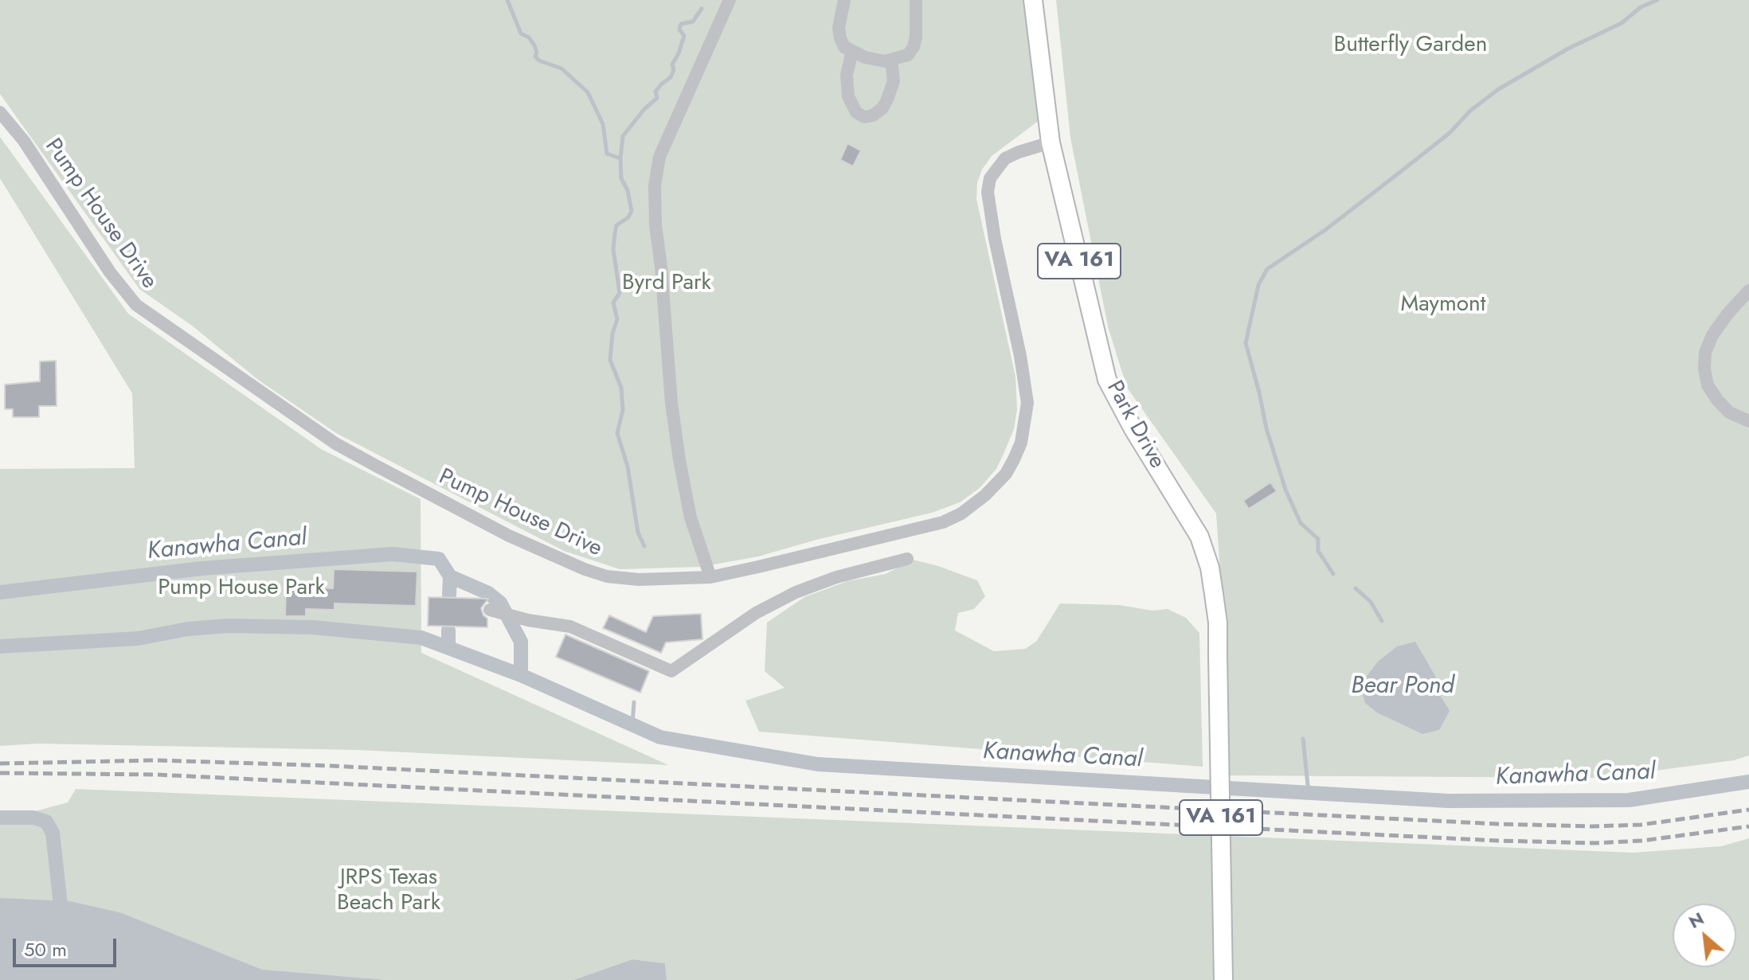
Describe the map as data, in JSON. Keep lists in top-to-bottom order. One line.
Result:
{"streets":{"main road":["VA 161","Park Drive"],"street":["Pump House Drive"]},"crossings":[["Pump House Drive","Park Drive"]],"water":["Kanawha Canal","Bear Pond"],"parks":["Butterfly Garden","Byrd Park","Maymont","Pump House Park","JRPS Texas Beach Park"],"scale_bar":"50 m","north":"top left"}
